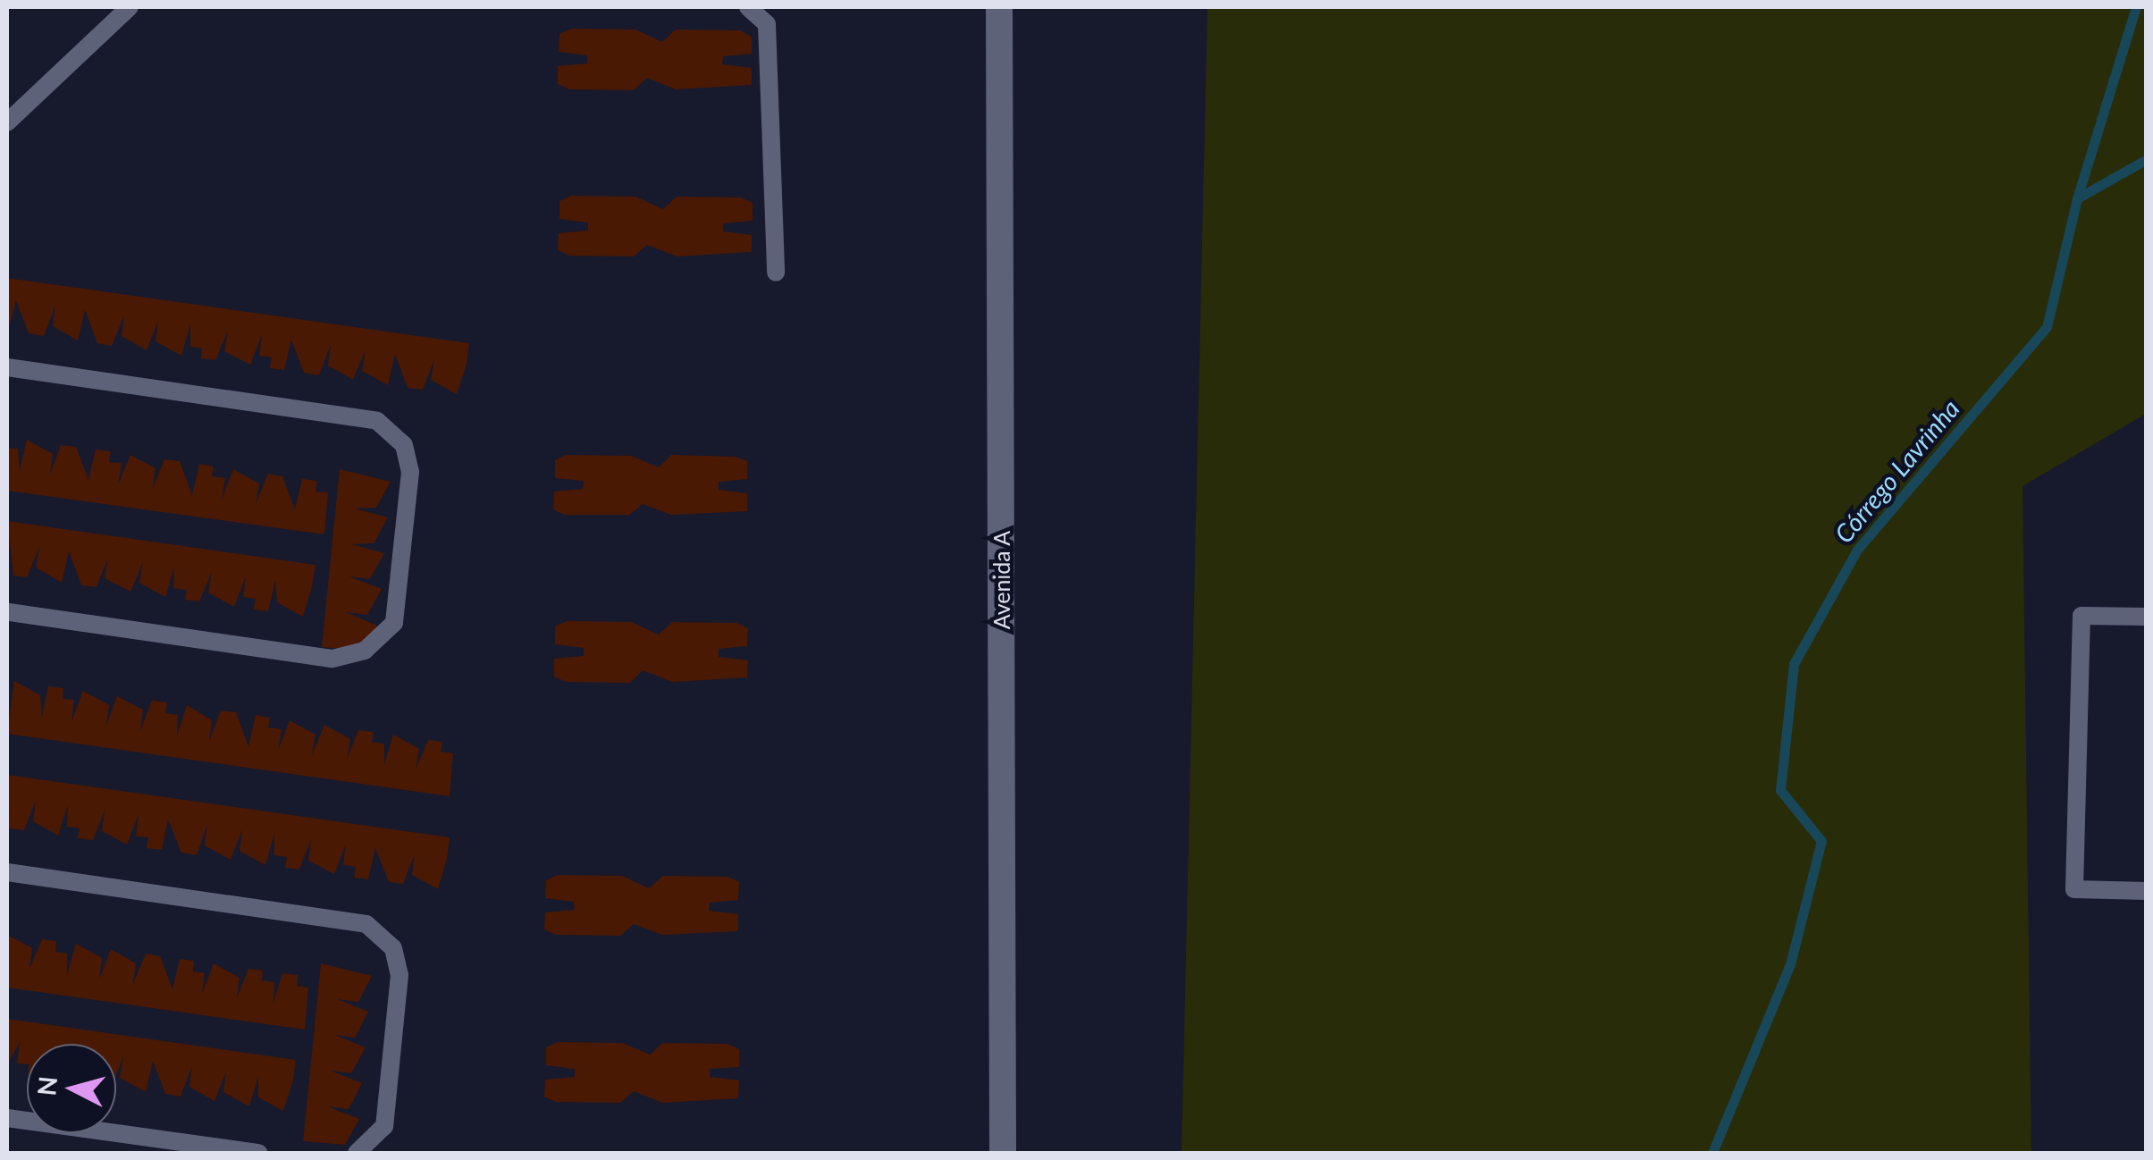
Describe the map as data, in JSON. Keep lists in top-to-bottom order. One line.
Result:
{"streets":{"street":["Avenida A"]},"water":["Córrego Lavrinha"],"north":"left"}
